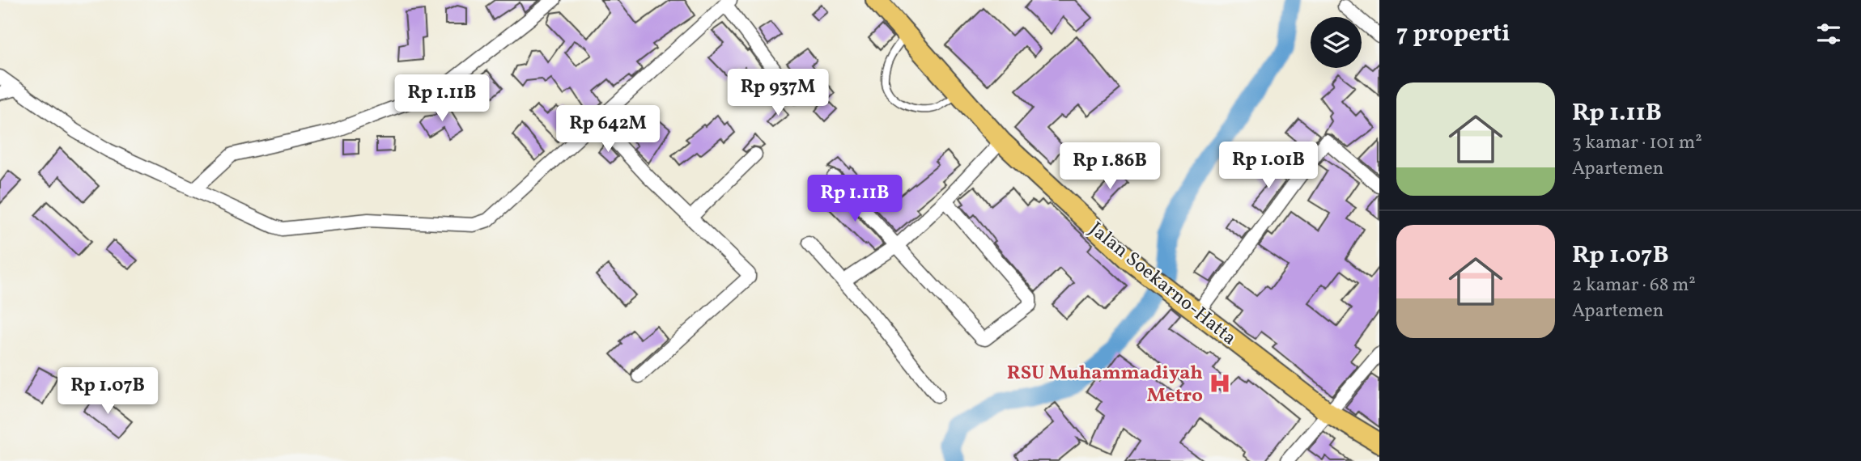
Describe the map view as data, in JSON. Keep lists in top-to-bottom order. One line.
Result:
{"streets":{"main road":["Jalan Soekarno-Hatta"]},"places":{"hospital":["RSU Muhammadiyah Metro"]},"page":{"heading":"7 properti","list":[{"name":"Rp 1.11B","note":"3 kamar · 101 m² · Apartemen"},{"name":"Rp 1.07B","note":"2 kamar · 68 m² · Apartemen"}],"price":["Rp 937M","Rp 1.11B","Rp 642M","Rp 1.01B","Rp 1.86B","Rp 1.11B","Rp 1.07B"]}}
